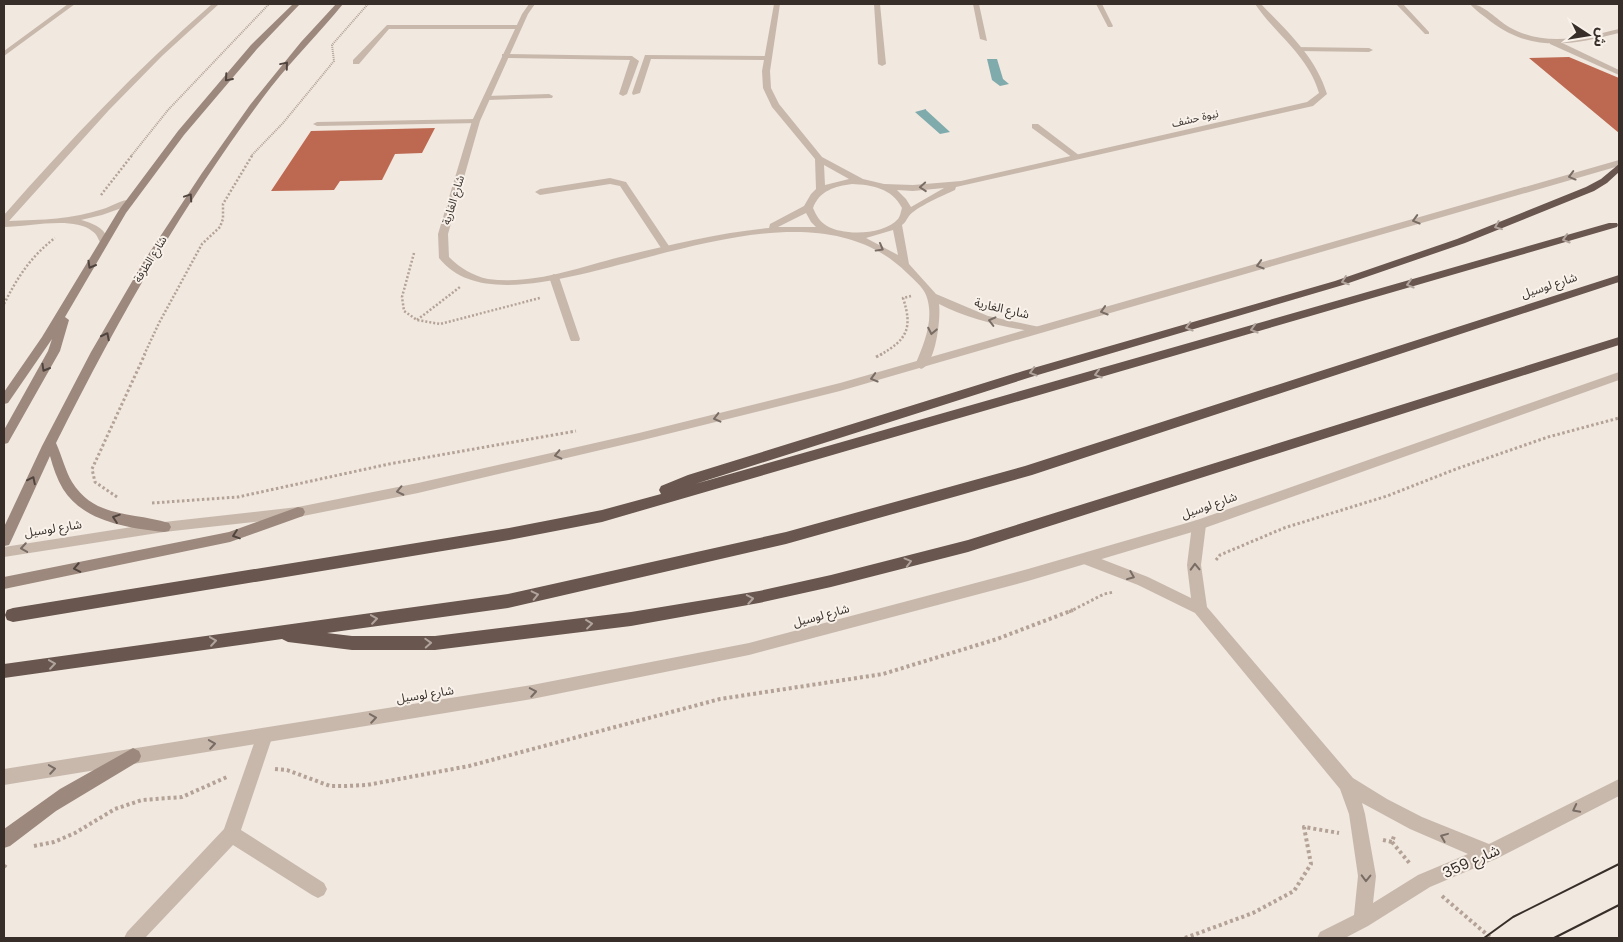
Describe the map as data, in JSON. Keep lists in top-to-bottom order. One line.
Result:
{"streets":{"highway":["شارع لوسيل"],"main road":["شارع الطرفة"],"street":["نيوة حشف","شارع الغارية","شارع 359"]},"crossings":[["نيوة حشف","شارع الغارية"],["شارع الغارية","شارع لوسيل"]],"one_way":["شارع 359"],"north":"right"}
